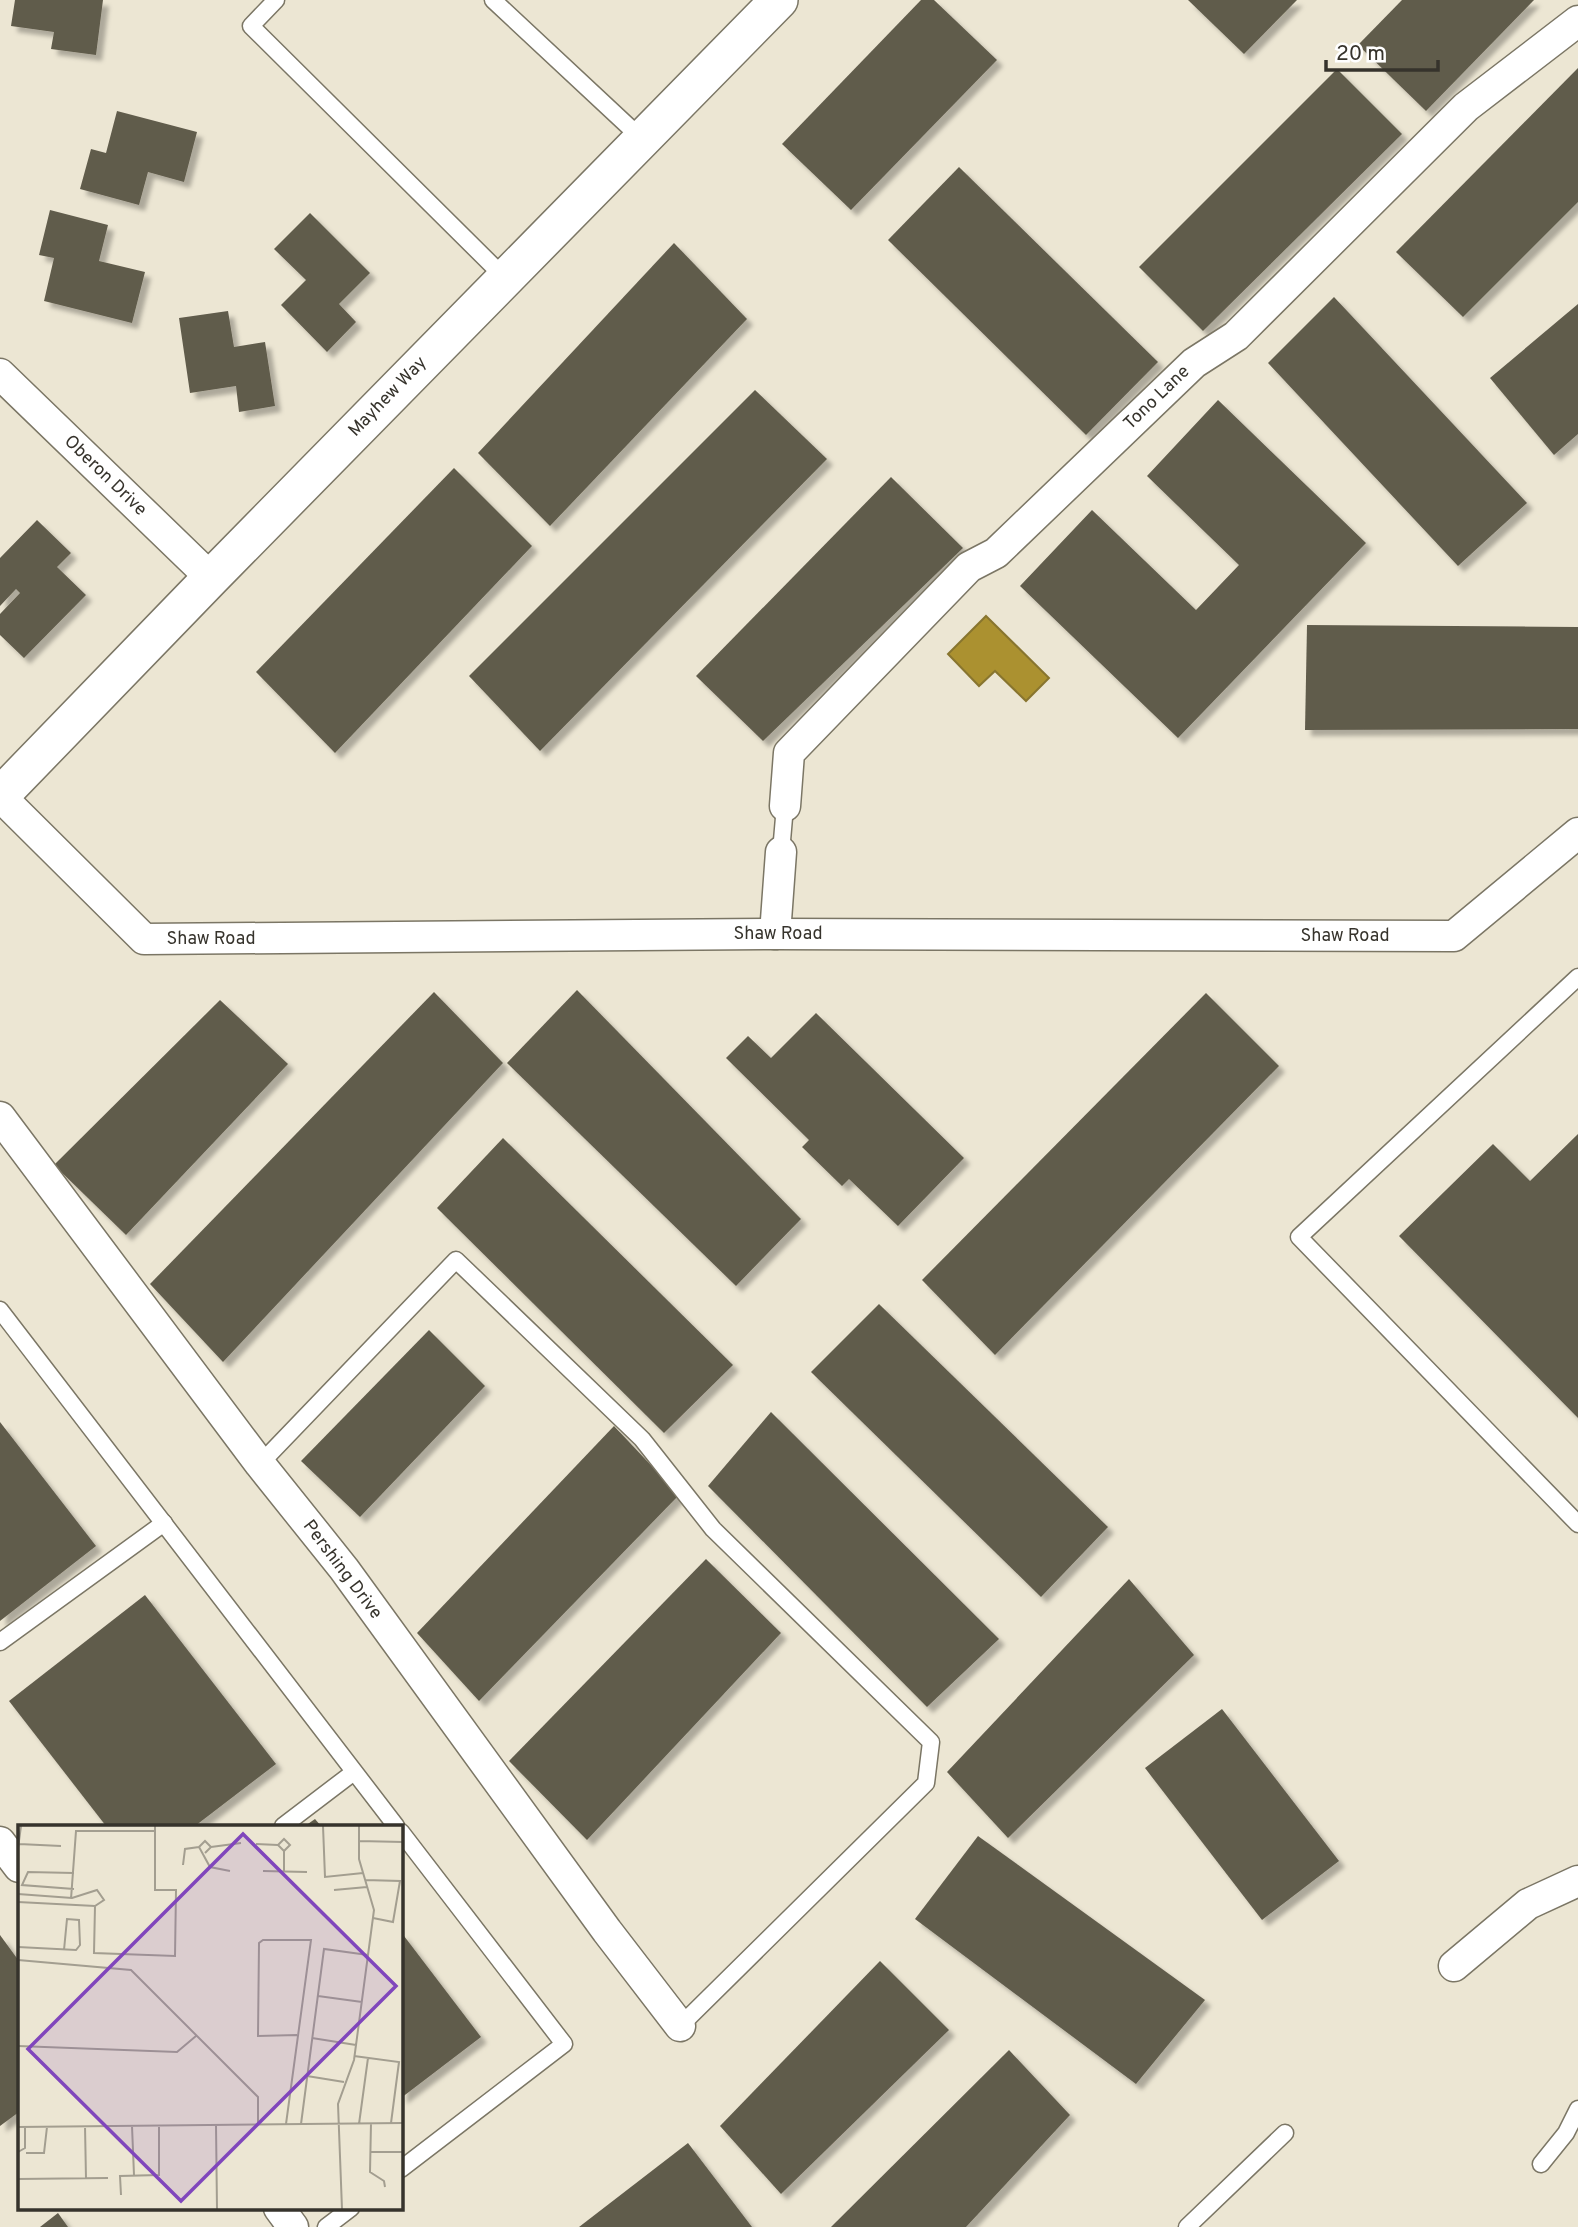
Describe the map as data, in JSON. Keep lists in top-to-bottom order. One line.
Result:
{"streets":{"street":["Mayhew Way","Tono Lane","Oberon Drive","Shaw Road","Pershing Drive"]},"crossings":[["Mayhew Way","Oberon Drive"],["Mayhew Way","Shaw Road"]],"scale_bar":"20 m"}
